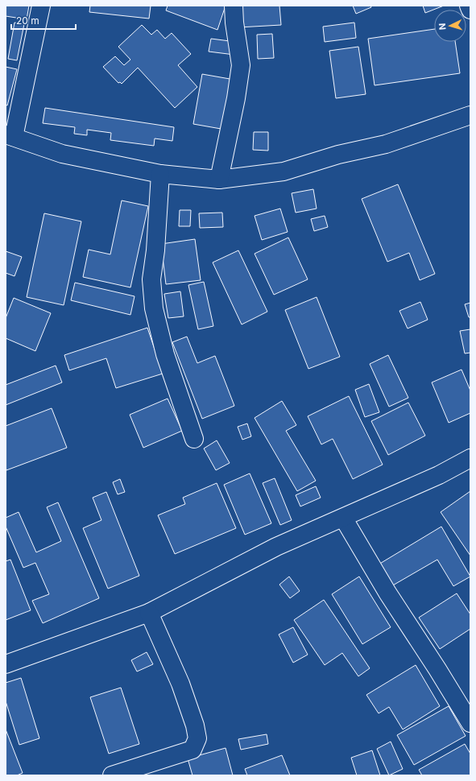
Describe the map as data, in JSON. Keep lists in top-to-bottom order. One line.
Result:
{"scale_bar":"20 m","north":"left"}
